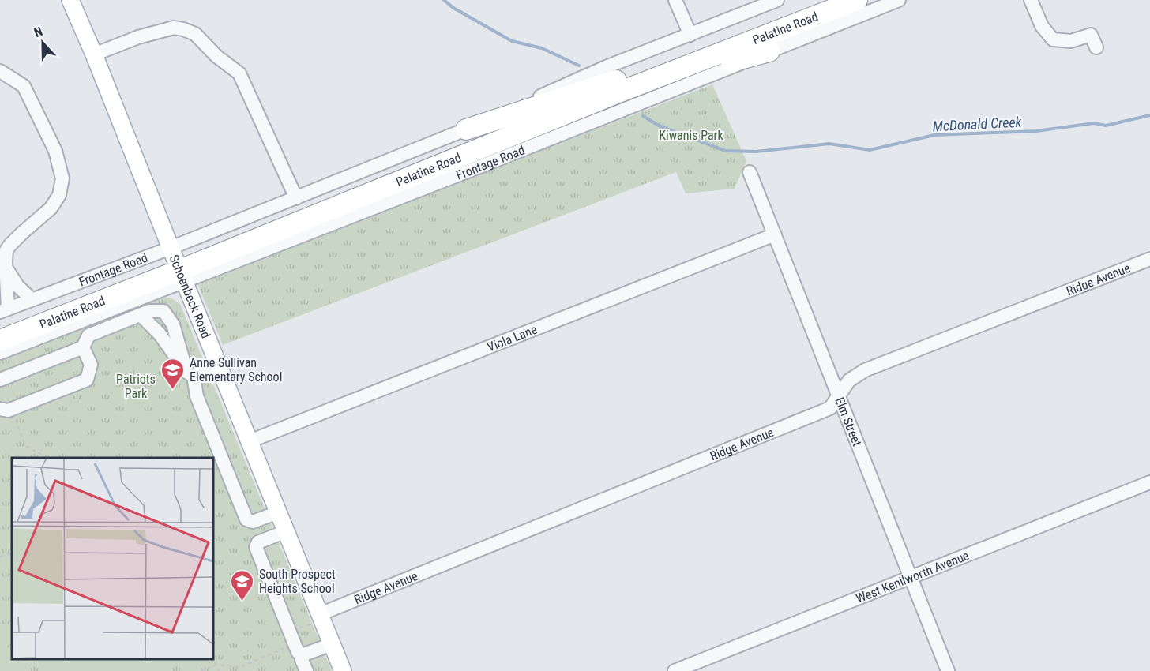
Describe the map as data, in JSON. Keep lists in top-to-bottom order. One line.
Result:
{"streets":{"highway":["Palatine Road"],"main road":["Schoenbeck Road"],"street":["Frontage Road","Ridge Avenue","Viola Lane","Elm Street","West Kenilworth Avenue"]},"crossings":[["Palatine Road","Frontage Road"],["Palatine Road","Schoenbeck Road"],["Frontage Road","Schoenbeck Road"],["Ridge Avenue","Schoenbeck Road"],["Ridge Avenue","Elm Street"],["Schoenbeck Road","Viola Lane"],["Viola Lane","Elm Street"],["Elm Street","West Kenilworth Avenue"]],"water":["McDonald Creek"],"parks":["Kiwanis Park","Patriots Park"],"places":{"school or university":["Anne Sullivan Elementary School","South Prospect Heights School"]},"north":"top"}
